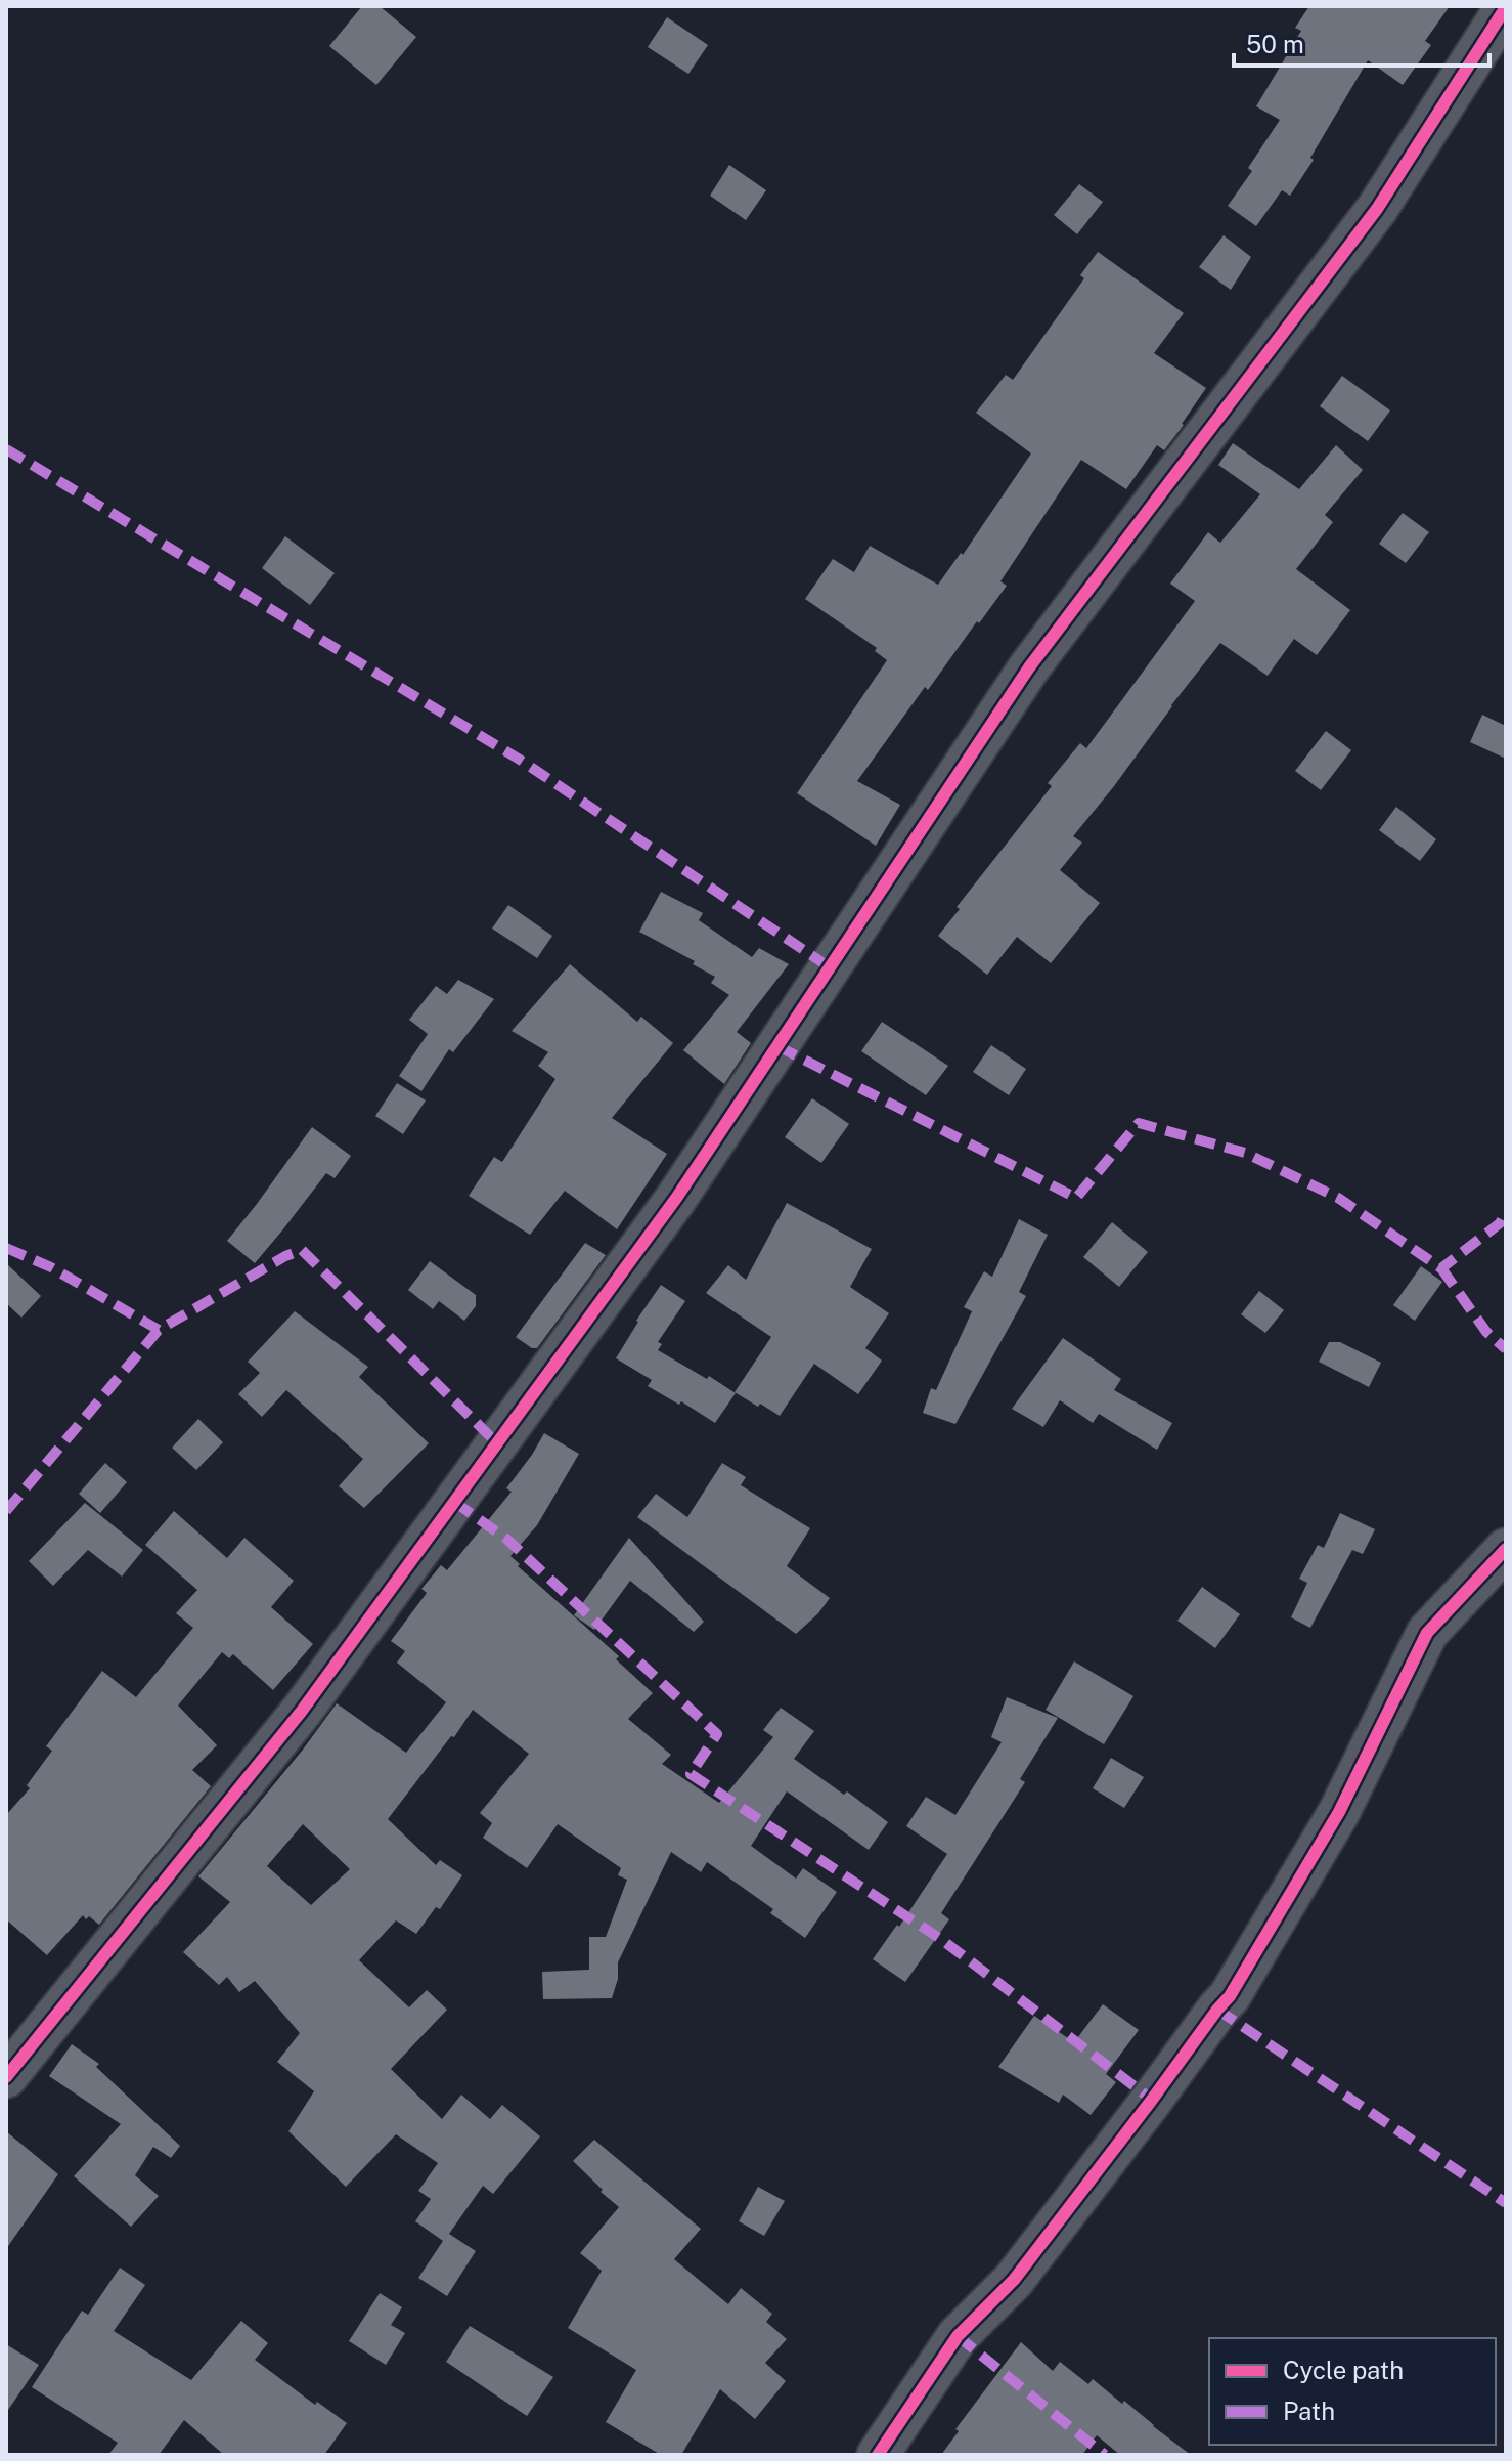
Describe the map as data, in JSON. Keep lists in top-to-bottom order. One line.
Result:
{"legend":["Cycle path","Path"],"scale_bar":"50 m"}
